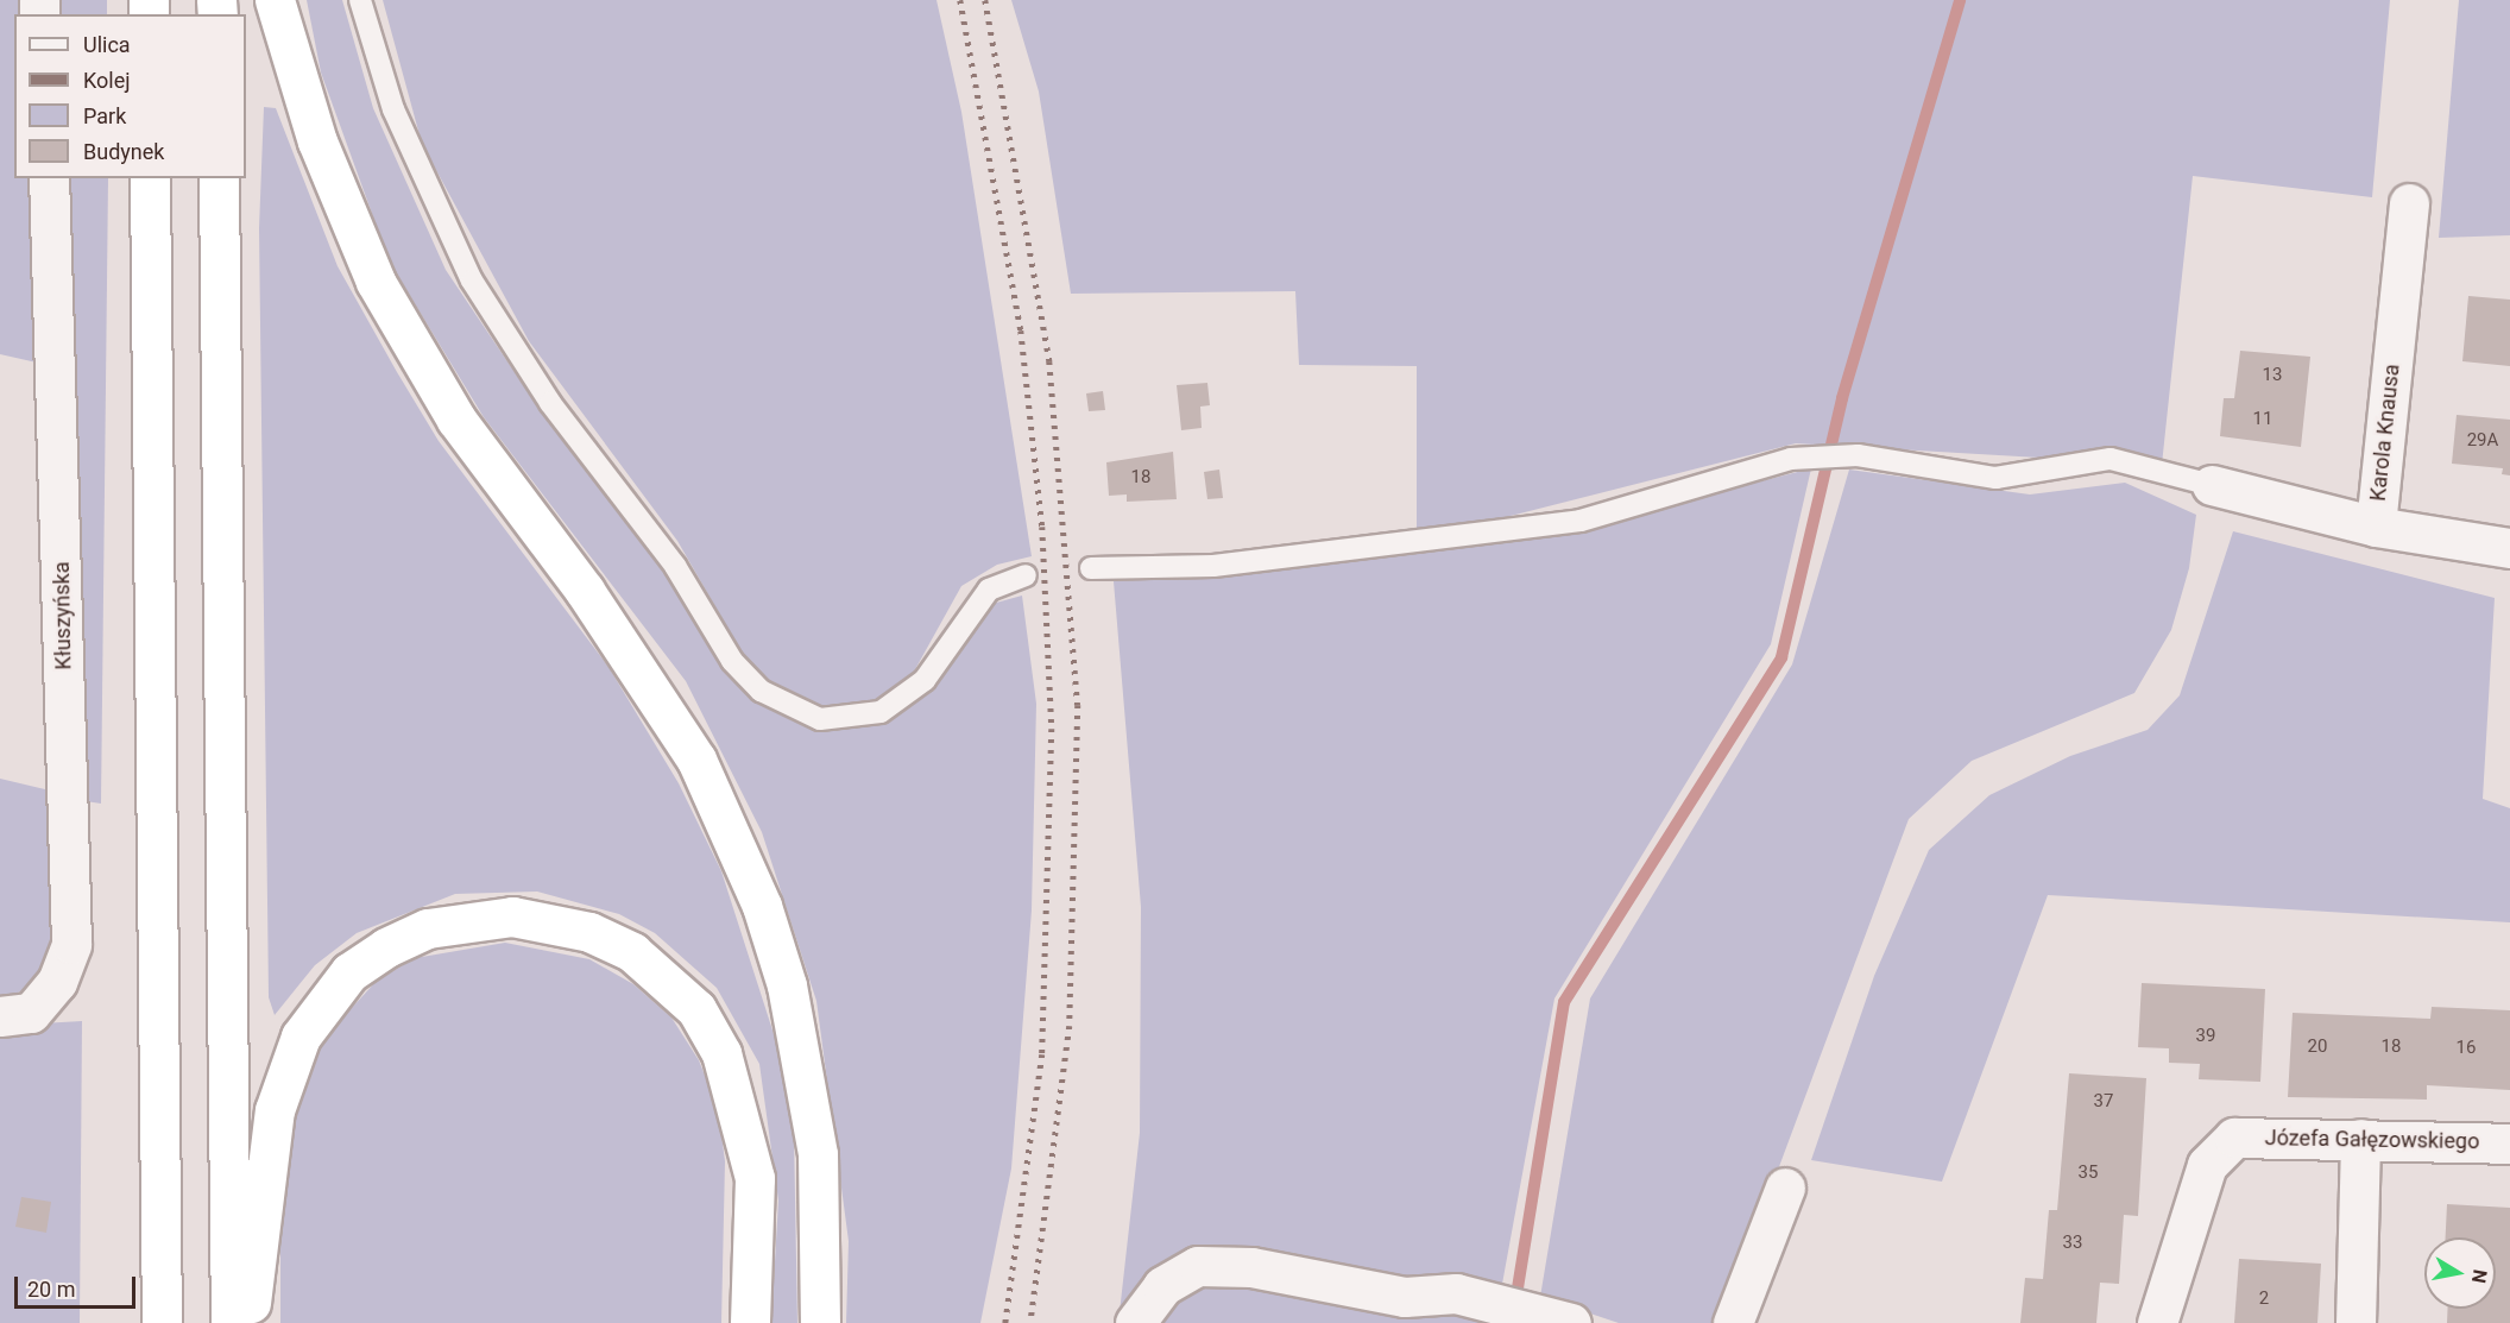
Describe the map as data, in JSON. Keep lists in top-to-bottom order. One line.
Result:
{"streets":{"street":["Karola Knausa","Kłuszyńska","Józefa Gałęzowskiego"]},"house_numbers":["13","11","29A","18","39","20","18","16","37","35","33","2"],"legend":["Ulica","Kolej","Park","Budynek"],"scale_bar":"20 m","north":"right"}
